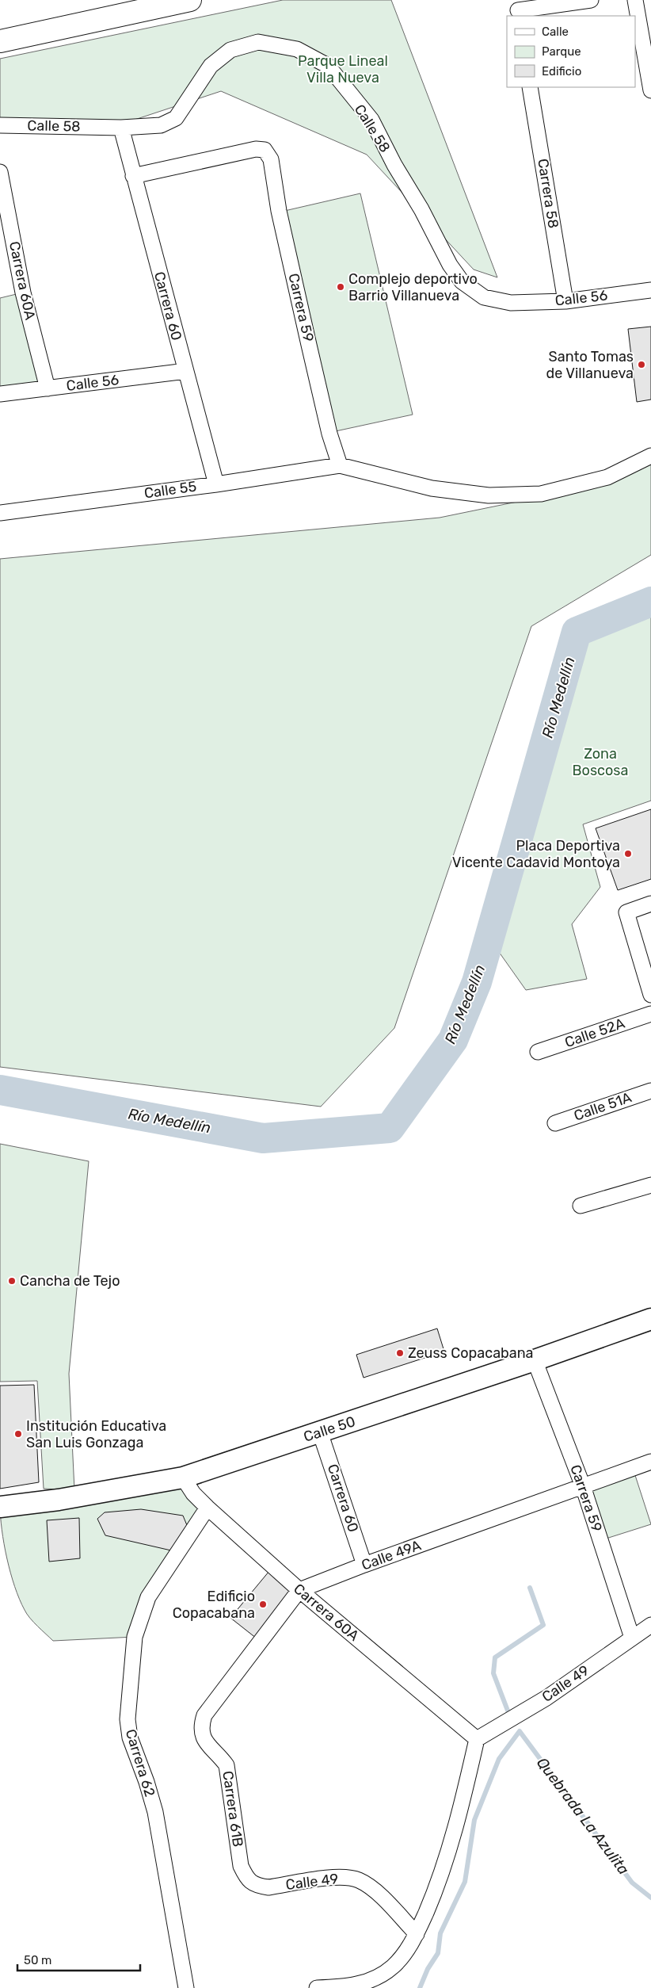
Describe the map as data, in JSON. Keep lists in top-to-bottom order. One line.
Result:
{"streets":{"main road":["Calle 50"],"street":["Calle 58","Carrera 58","Carrera 60A","Calle 56","Carrera 60","Carrera 59","Calle 55","Calle 52A","Calle 51A","Calle 49A","Calle 49","Carrera 62","Carrera 61B"]},"crossings":[["Calle 58","Calle 56"],["Calle 58","Carrera 60"],["Carrera 58","Calle 56"],["Carrera 60A","Calle 56"],["Carrera 60A","Calle 50"],["Carrera 60A","Calle 49A"],["Carrera 60A","Calle 49"],["Carrera 60A","Carrera 62"],["Carrera 60A","Carrera 61B"],["Calle 56","Carrera 60"],["Carrera 60","Carrera 59"],["Carrera 60","Calle 55"],["Carrera 60","Calle 50"],["Carrera 60","Calle 49A"],["Carrera 59","Calle 55"],["Carrera 59","Calle 50"],["Carrera 59","Calle 49A"],["Carrera 59","Calle 49"],["Calle 49A","Carrera 61B"],["Calle 49","Carrera 61B"]],"water":["Río Medellín","Quebrada La Azulita"],"parks":["Parque Lineal Villa Nueva","Zona Boscosa"],"places":["Complejo deportivo Barrio Villanueva","Santo Tomas de Villanueva","Placa Deportiva Vicente Cadavid Montoya","Cancha de Tejo","Zeuss Copacabana","Institución Educativa San Luis Gonzaga","Edificio Copacabana"],"legend":["Calle","Parque","Edificio"],"scale_bar":"50 m"}
